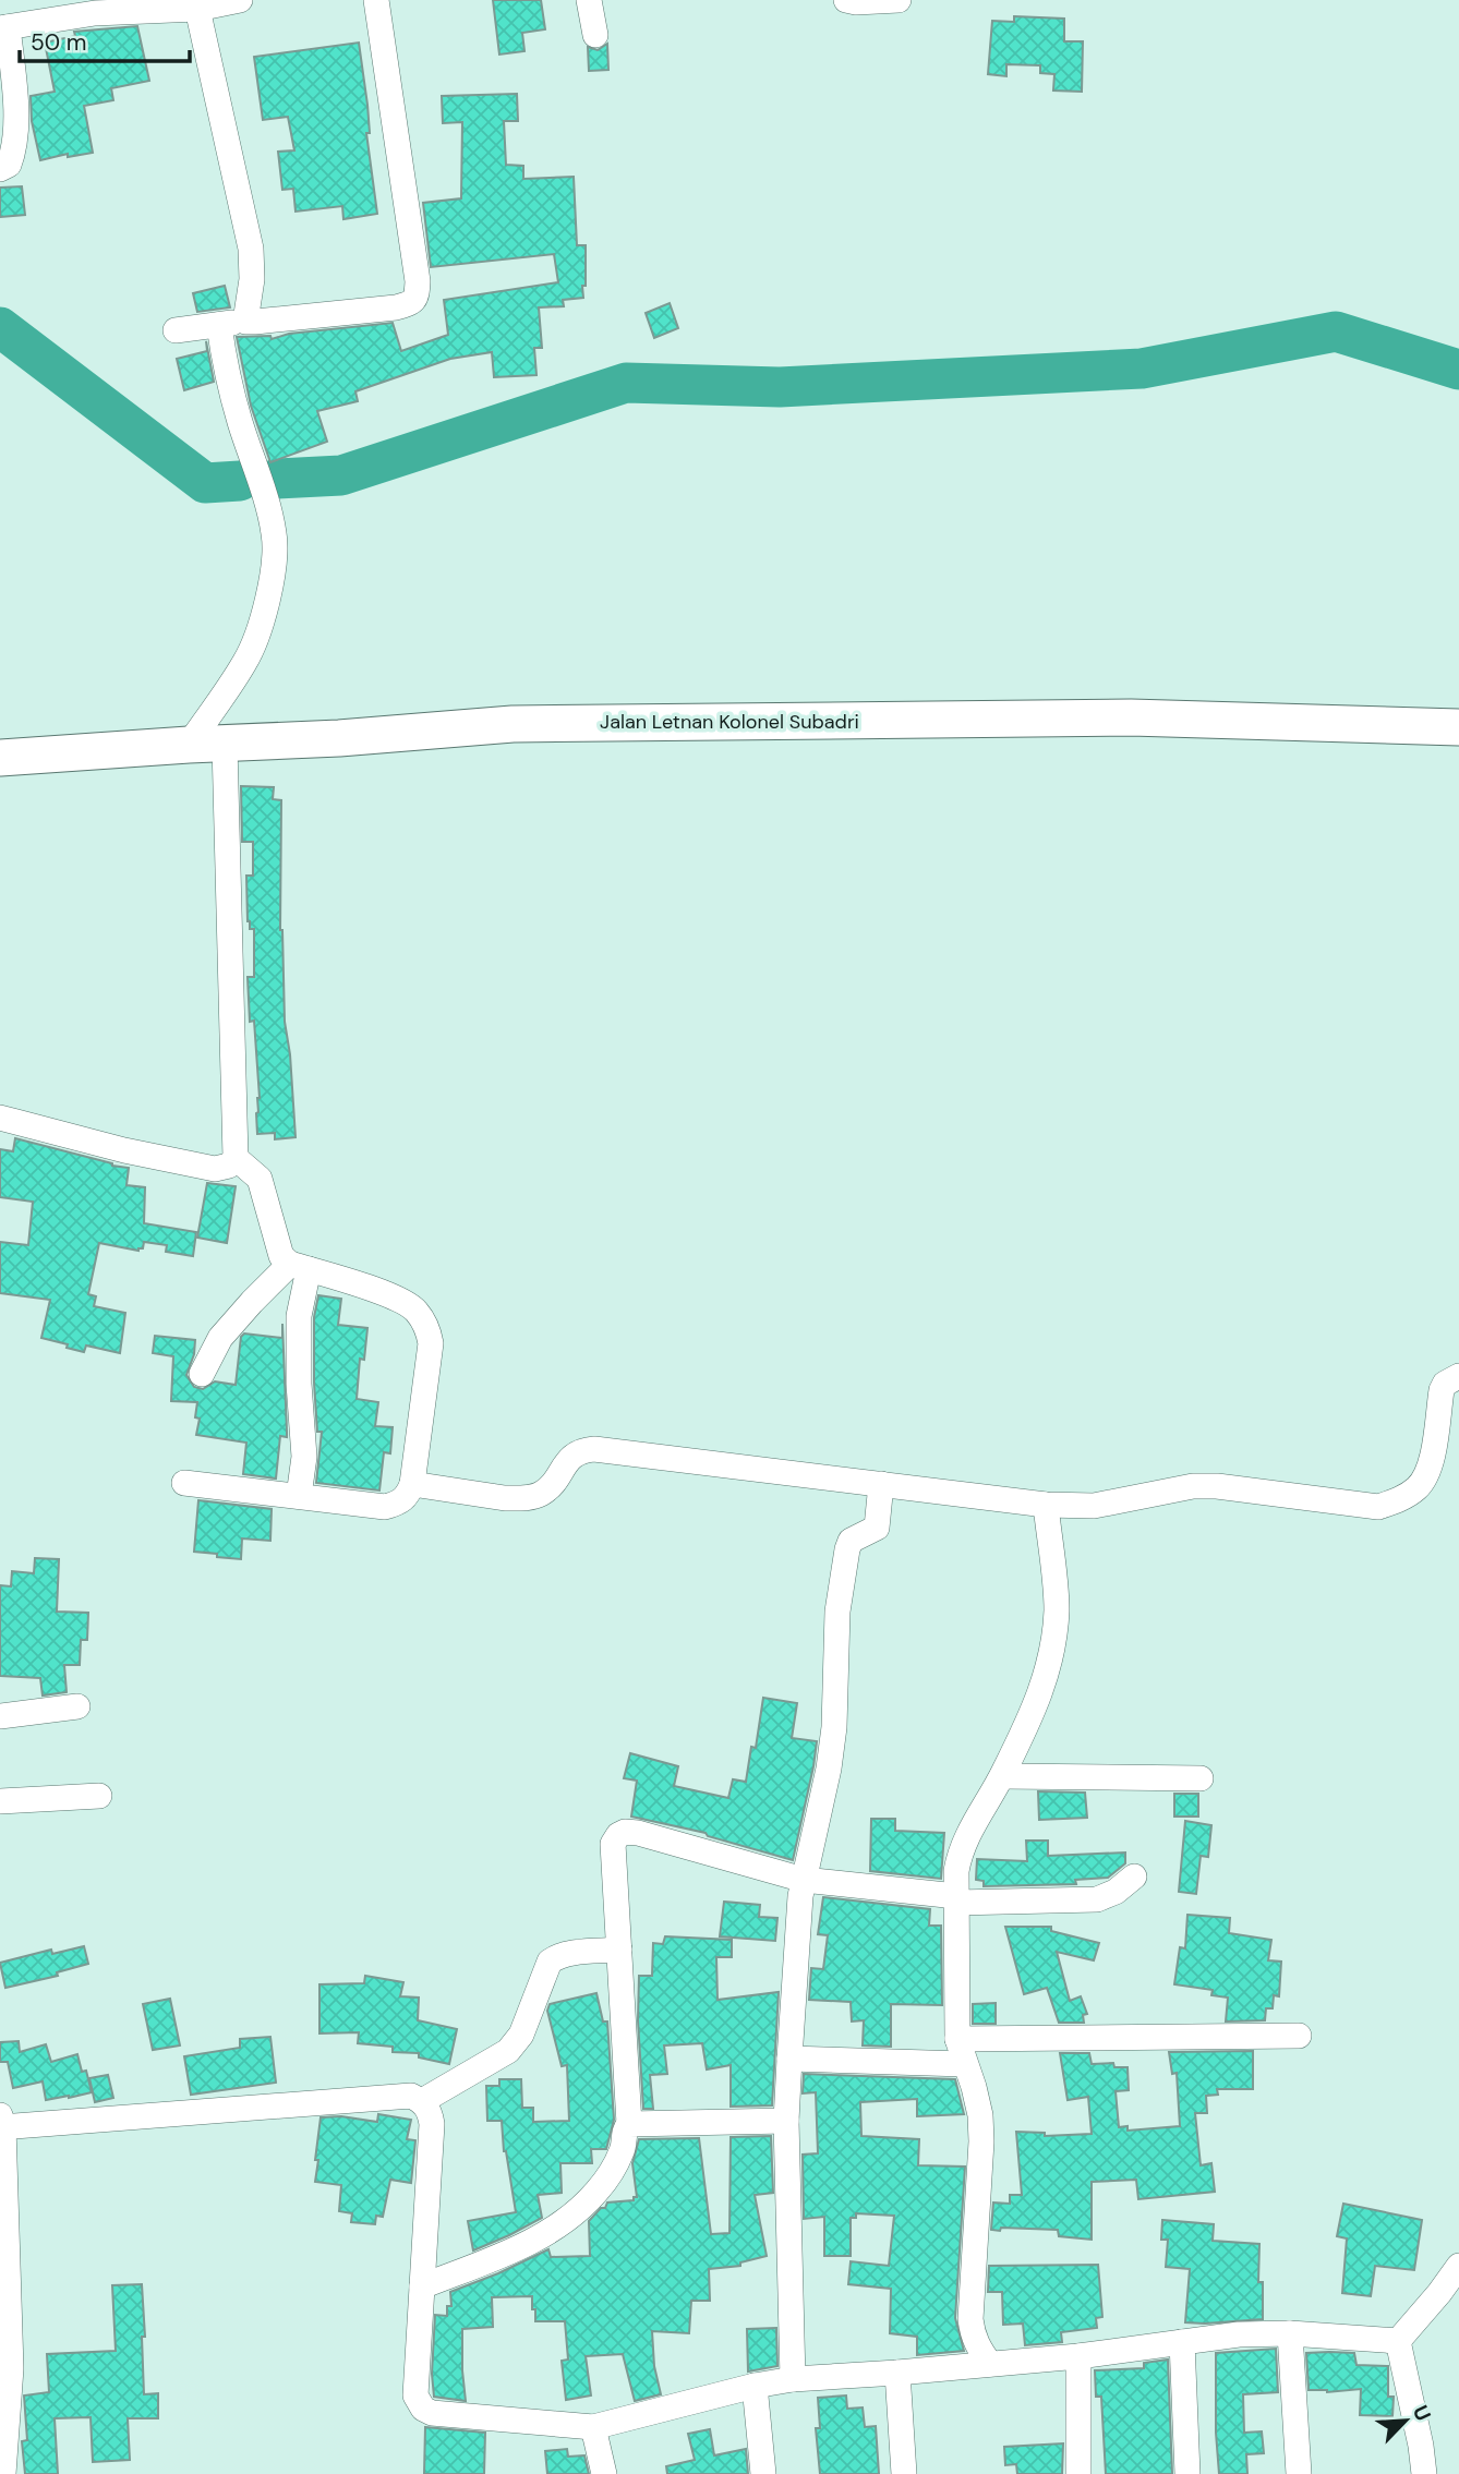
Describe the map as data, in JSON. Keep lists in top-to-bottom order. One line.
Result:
{"streets":{"main road":["Jalan Letnan Kolonel Subadri"]},"scale_bar":"50 m","north":"top right"}
